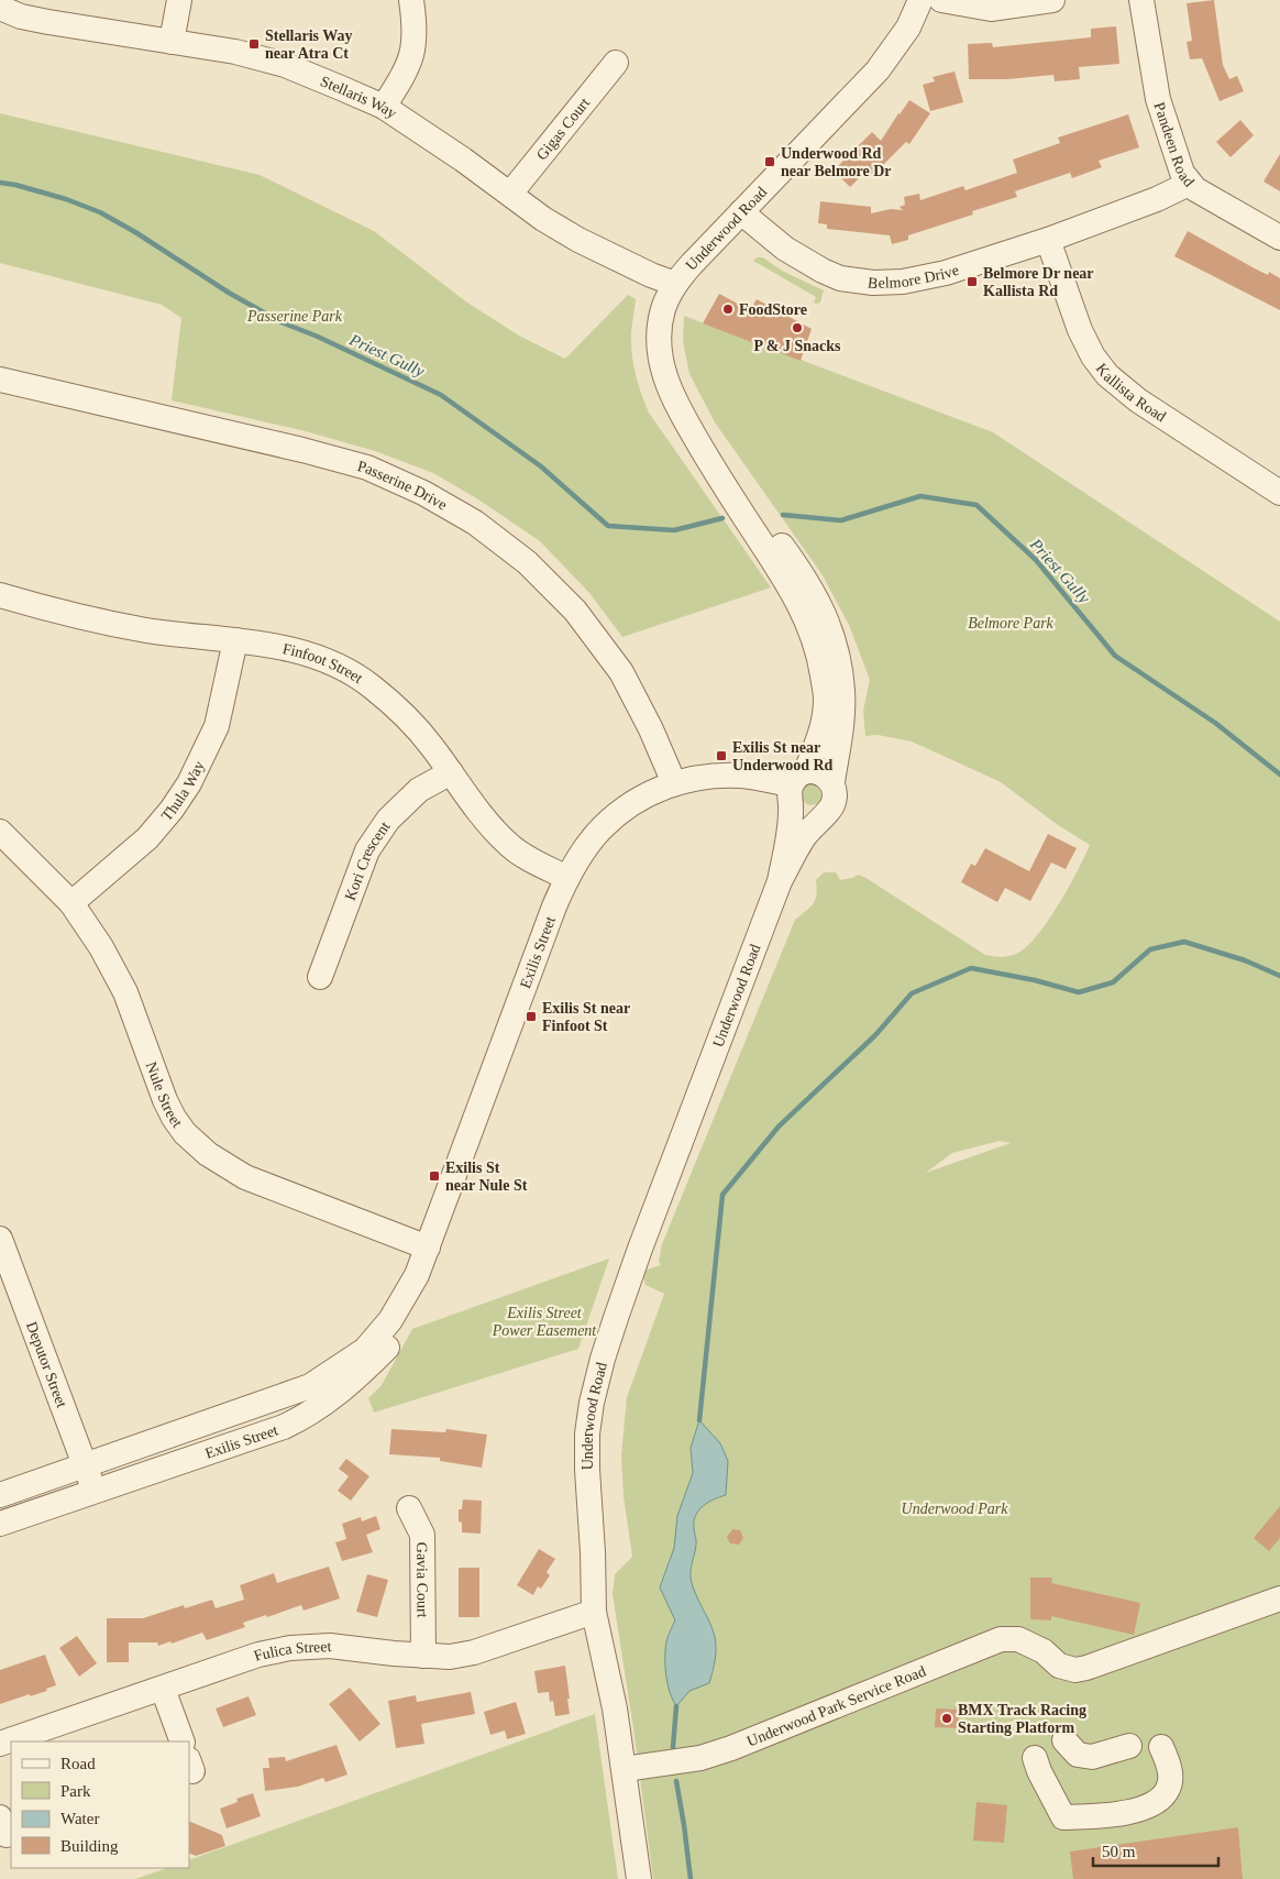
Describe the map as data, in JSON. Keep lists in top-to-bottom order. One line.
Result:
{"streets":{"street":["Stellaris Way","Gigas Court","Pandeen Road","Underwood Road","Belmore Drive","Kallista Road","Passerine Drive","Finfoot Street","Thula Way","Kori Crescent","Exilis Street","Nule Street","Deputor Street","Gavia Court","Fulica Street","Underwood Park Service Road"]},"crossings":[["Stellaris Way","Gigas Court"],["Stellaris Way","Underwood Road"],["Pandeen Road","Belmore Drive"],["Underwood Road","Belmore Drive"],["Underwood Road","Exilis Street"],["Underwood Road","Fulica Street"],["Underwood Road","Underwood Park Service Road"],["Belmore Drive","Kallista Road"],["Passerine Drive","Exilis Street"],["Finfoot Street","Thula Way"],["Finfoot Street","Kori Crescent"],["Finfoot Street","Exilis Street"],["Thula Way","Nule Street"],["Exilis Street","Nule Street"],["Exilis Street","Deputor Street"],["Gavia Court","Fulica Street"]],"water":["Priest Gully"],"parks":["Passerine Park","Belmore Park","Exilis Street Power Easement","Underwood Park"],"places":{"transit":["Stellaris Way near Atra Ct","Underwood Rd near Belmore Dr","Belmore Dr near Kallista Rd","Exilis St near Underwood Rd","Exilis St near Finfoot St","Exilis St near Nule St"],"other":["FoodStore","P & J Snacks","BMX Track Racing Starting Platform"]},"legend":["Road","Park","Water","Building"],"scale_bar":"50 m"}
